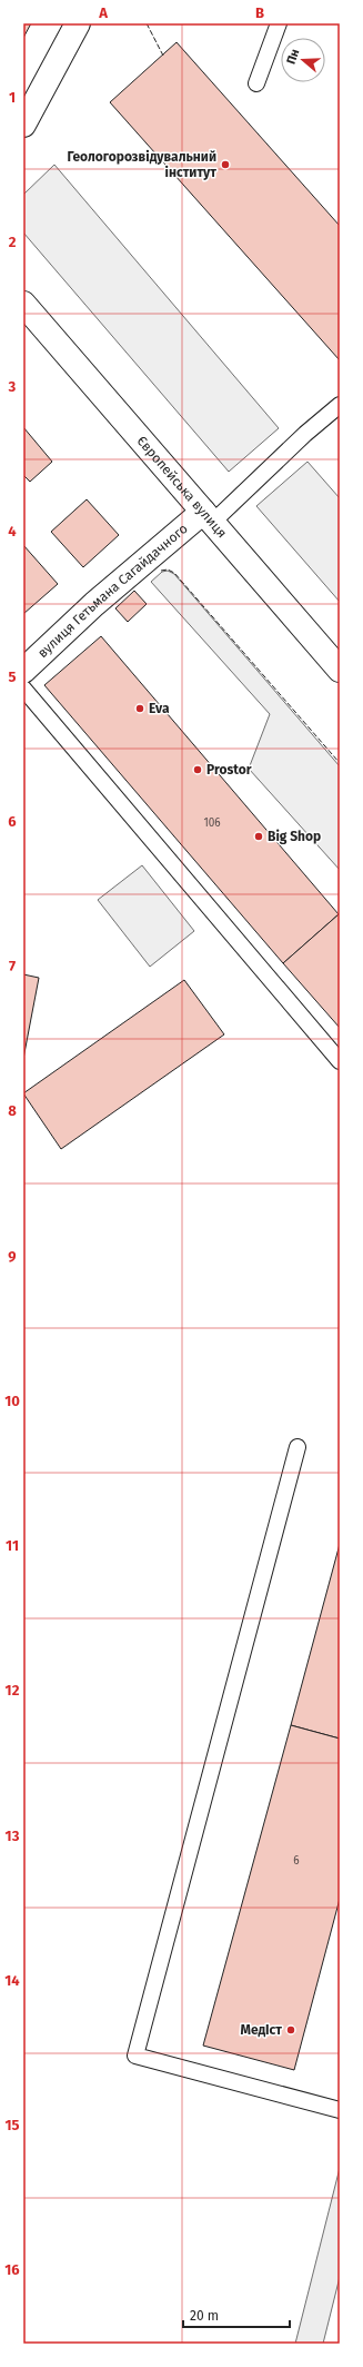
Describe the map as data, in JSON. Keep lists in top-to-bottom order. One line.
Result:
{"streets":{"main road":["Європейська вулиця","вулиця Гетьмана Сагайдачного"]},"crossings":[["Європейська вулиця","вулиця Гетьмана Сагайдачного"]],"places":["Геологорозвідувальний інститут","Eva","Prostor","Big Shop","МедІст"],"house_numbers":["106","6"],"scale_bar":"20 m","north":"left","grid":{"columns":["A","B"],"rows":["1","2","3","4","5","6","7","8","9","10","11","12","13","14","15","16"]}}
